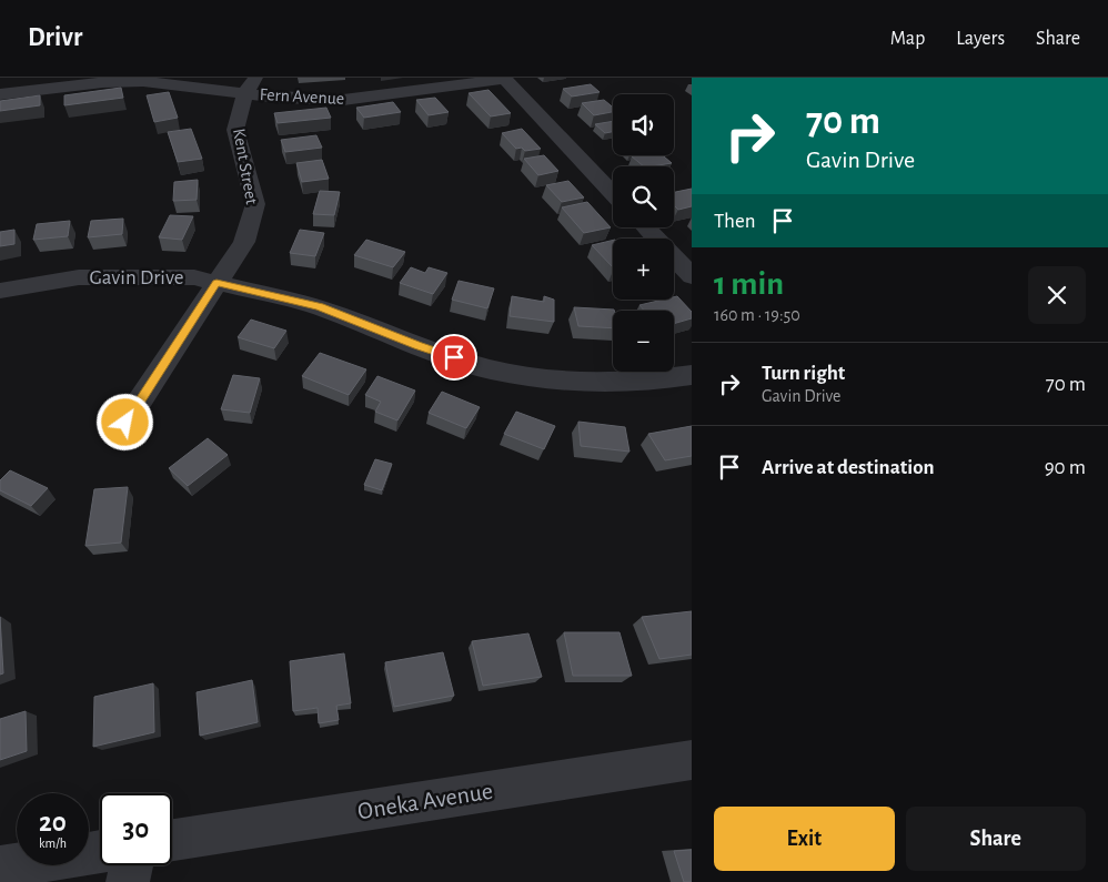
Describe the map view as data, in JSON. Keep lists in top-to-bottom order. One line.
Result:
{"streets":{"street":["Fern Avenue","Kent Street","Gavin Drive","Oneka Avenue"]},"crossings":[["Fern Avenue","Kent Street"],["Kent Street","Gavin Drive"]],"page":{"header":"Drivr","nav":["Map","Layers","Share"],"turn":["70 m","Gavin Drive"],"map_buttons":["+","−"],"then":"Then","heading":["1 min","160 m · 19:50"],"list":[{"name":"Turn right","note":"Gavin Drive","value":"70 m"},{"name":"Arrive at destination","value":"90 m"}],"speed":"20 km/h","limit":"30","buttons":["Exit","Share"]}}
